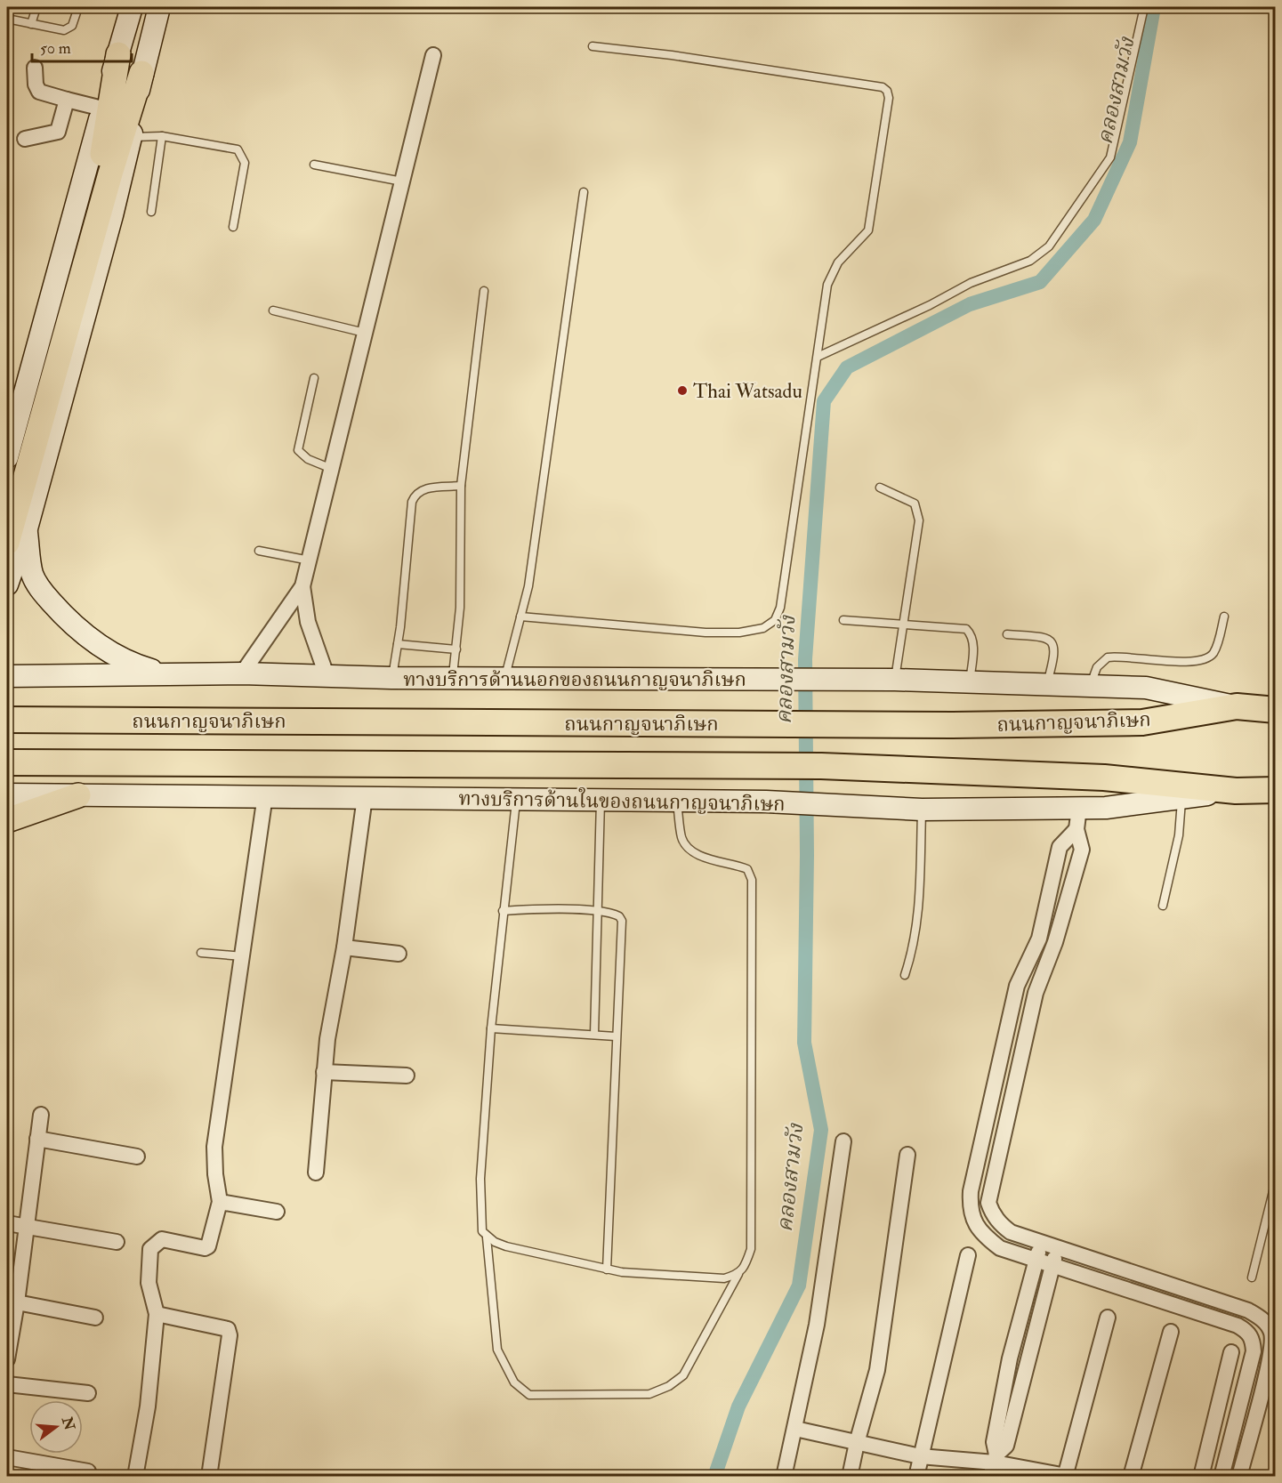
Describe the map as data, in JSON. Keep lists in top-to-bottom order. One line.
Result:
{"streets":{"highway":["ถนนกาญจนาภิเษก"],"main road":["ทางบริการด้านนอกของถนนกาญจนาภิเษก","ทางบริการด้านในของถนนกาญจนาภิเษก"]},"crossings":[["ทางบริการด้านนอกของถนนกาญจนาภิเษก","ถนนกาญจนาภิเษก"]],"water":["คลองสามวัง"],"places":["Thai Watsadu"],"scale_bar":"50 m","north":"right"}
